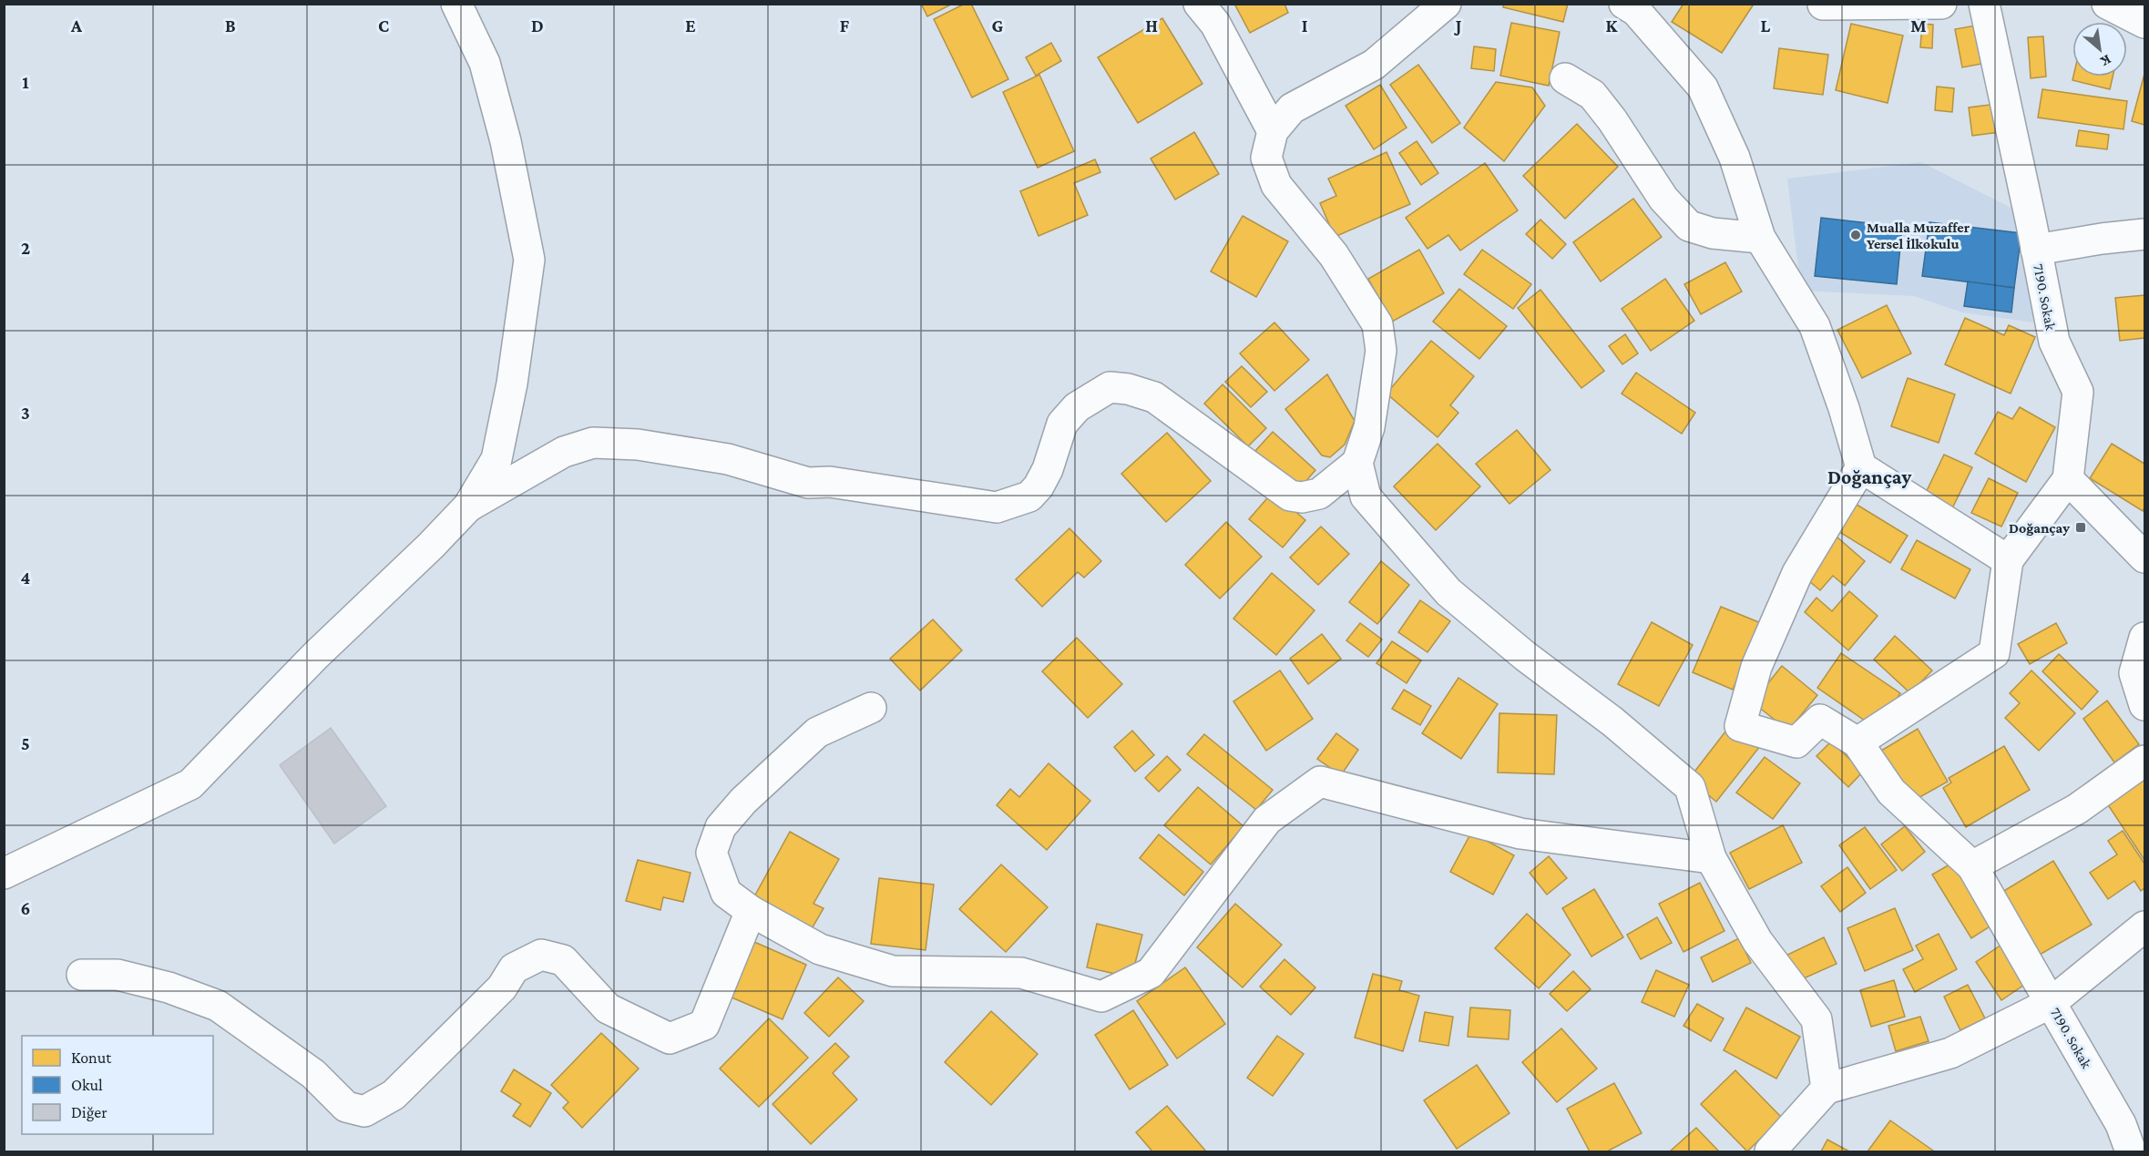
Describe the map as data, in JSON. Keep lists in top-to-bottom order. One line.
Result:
{"streets":{"street":["7190. Sokak"]},"districts":["Doğançay"],"places":{"other":["Mualla Muzaffer Yersel İlkokulu"],"transit":["Doğançay"]},"legend":["Konut","Okul","Diğer"],"north":"bottom right","grid":{"columns":["A","B","C","D","E","F","G","H","I","J","K","L","M"],"rows":["1","2","3","4","5","6"]}}
